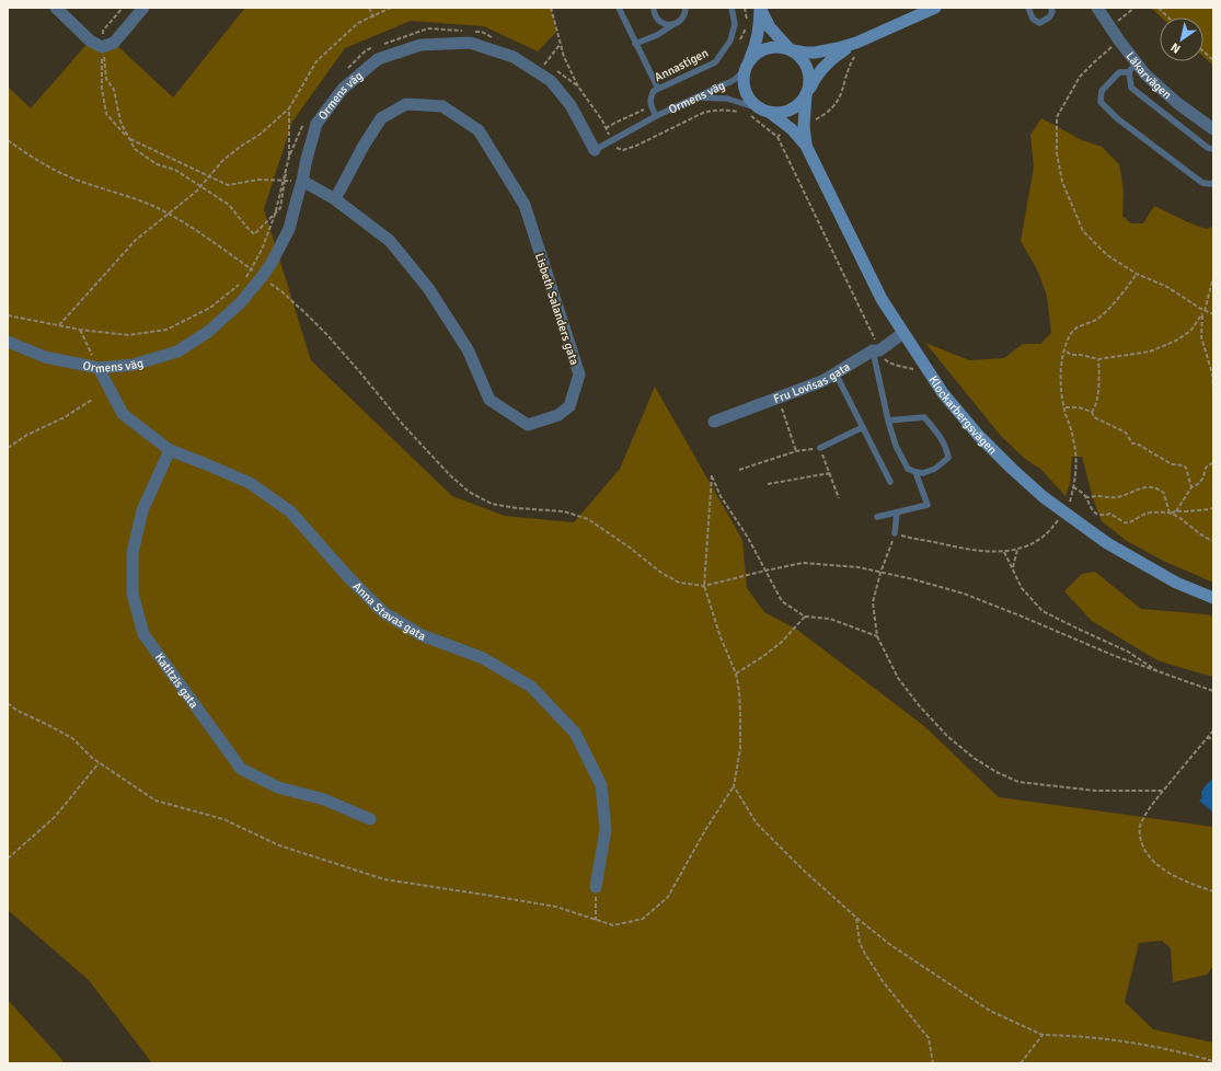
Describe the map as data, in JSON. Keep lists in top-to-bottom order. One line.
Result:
{"streets":{"main road":["Klockarbergsvägen"],"street":["Läkarvägen","Ormens väg","Lisbeth Salanders gata","Fru Lovisas gata","Anna Stavas gata","Katitzis gata"],"lane":["Annastigen"]},"crossings":[["Ormens väg","Lisbeth Salanders gata"],["Ormens väg","Klockarbergsvägen"],["Ormens väg","Anna Stavas gata"],["Fru Lovisas gata","Klockarbergsvägen"],["Anna Stavas gata","Katitzis gata"]],"north":"bottom left"}
